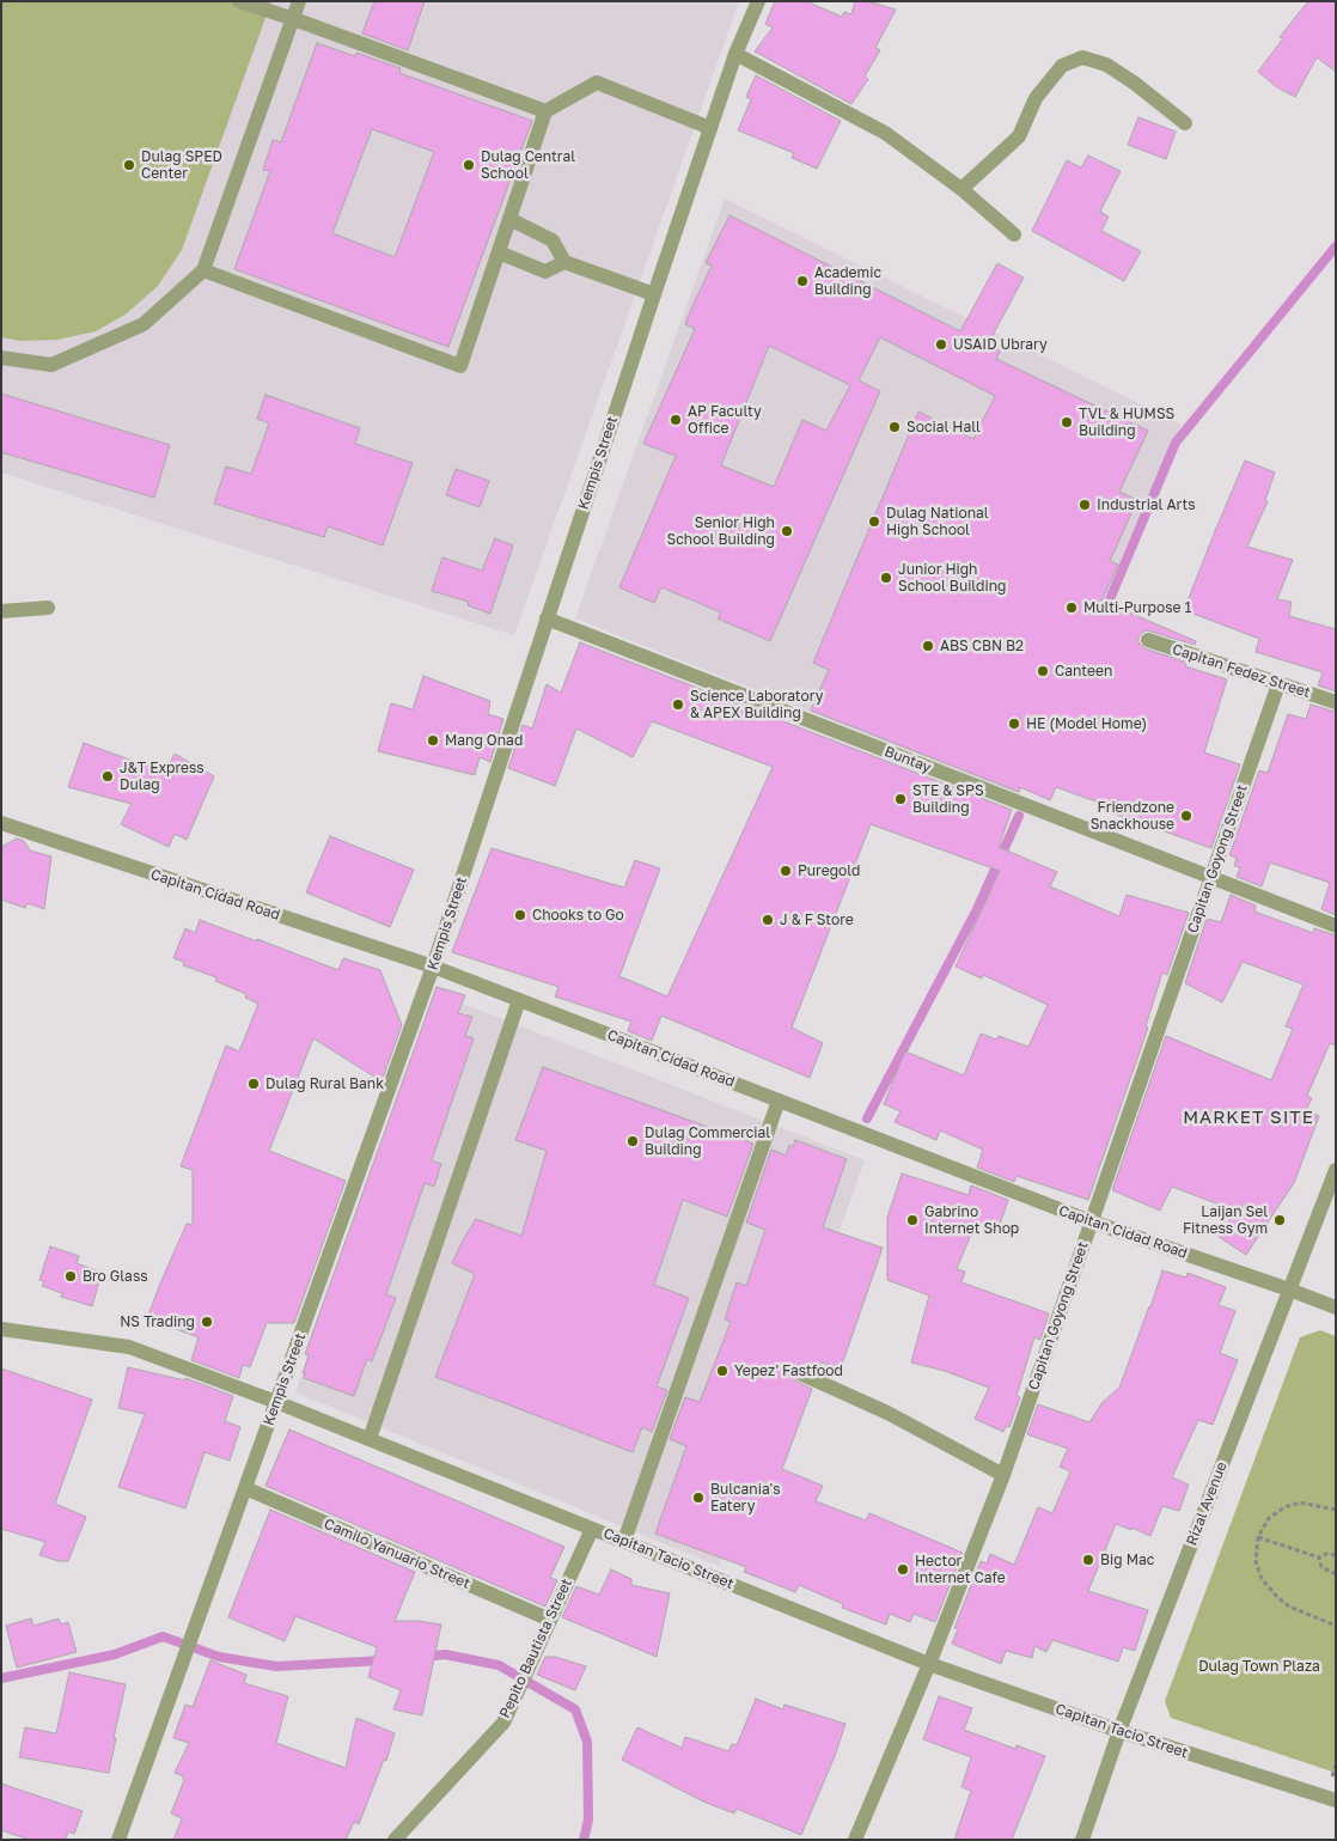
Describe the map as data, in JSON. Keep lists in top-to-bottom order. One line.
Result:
{"streets":{"street":["Kempis Street","Capitan Fedez Street","Buntay","Capitan Goyong Street","Capitan Cidad Road","Rizal Avenue","Camilo Yanuario Street","Capitan Tacio Street","Pepito Bautista Street"]},"crossings":[["Kempis Street","Buntay"],["Kempis Street","Capitan Cidad Road"],["Kempis Street","Camilo Yanuario Street"],["Kempis Street","Capitan Tacio Street"],["Capitan Fedez Street","Capitan Goyong Street"],["Buntay","Capitan Goyong Street"],["Capitan Goyong Street","Capitan Cidad Road"],["Capitan Goyong Street","Capitan Tacio Street"],["Capitan Cidad Road","Rizal Avenue"],["Rizal Avenue","Capitan Tacio Street"],["Camilo Yanuario Street","Pepito Bautista Street"],["Capitan Tacio Street","Pepito Bautista Street"]],"districts":["MARKET SITE"],"parks":["Dulag Town Plaza"],"places":["Dulag SPED Center","Dulag Central School","Academic Building","USAID Ubrary","AP Faculty Office","TVL & HUMSS Building","Social Hall","Industrial Arts","Dulag National High School","Senior High School Building","Junior High School Building","Multi-Purpose 1","ABS CBN B2","Canteen","Science Laboratory & APEX Building","HE (Model Home)","Mang Onad","J&T Express Dulag","STE & SPS Building","Friendzone Snackhouse","Puregold","Chooks to Go","J & F Store","Dulag Rural Bank","Dulag Commercial Building","Gabrino Internet Shop","Laijan Sel Fitness Gym","Bro Glass","NS Trading","Yepez' Fastfood","Bulcania's Eatery","Big Mac","Hector Internet Cafe"]}
